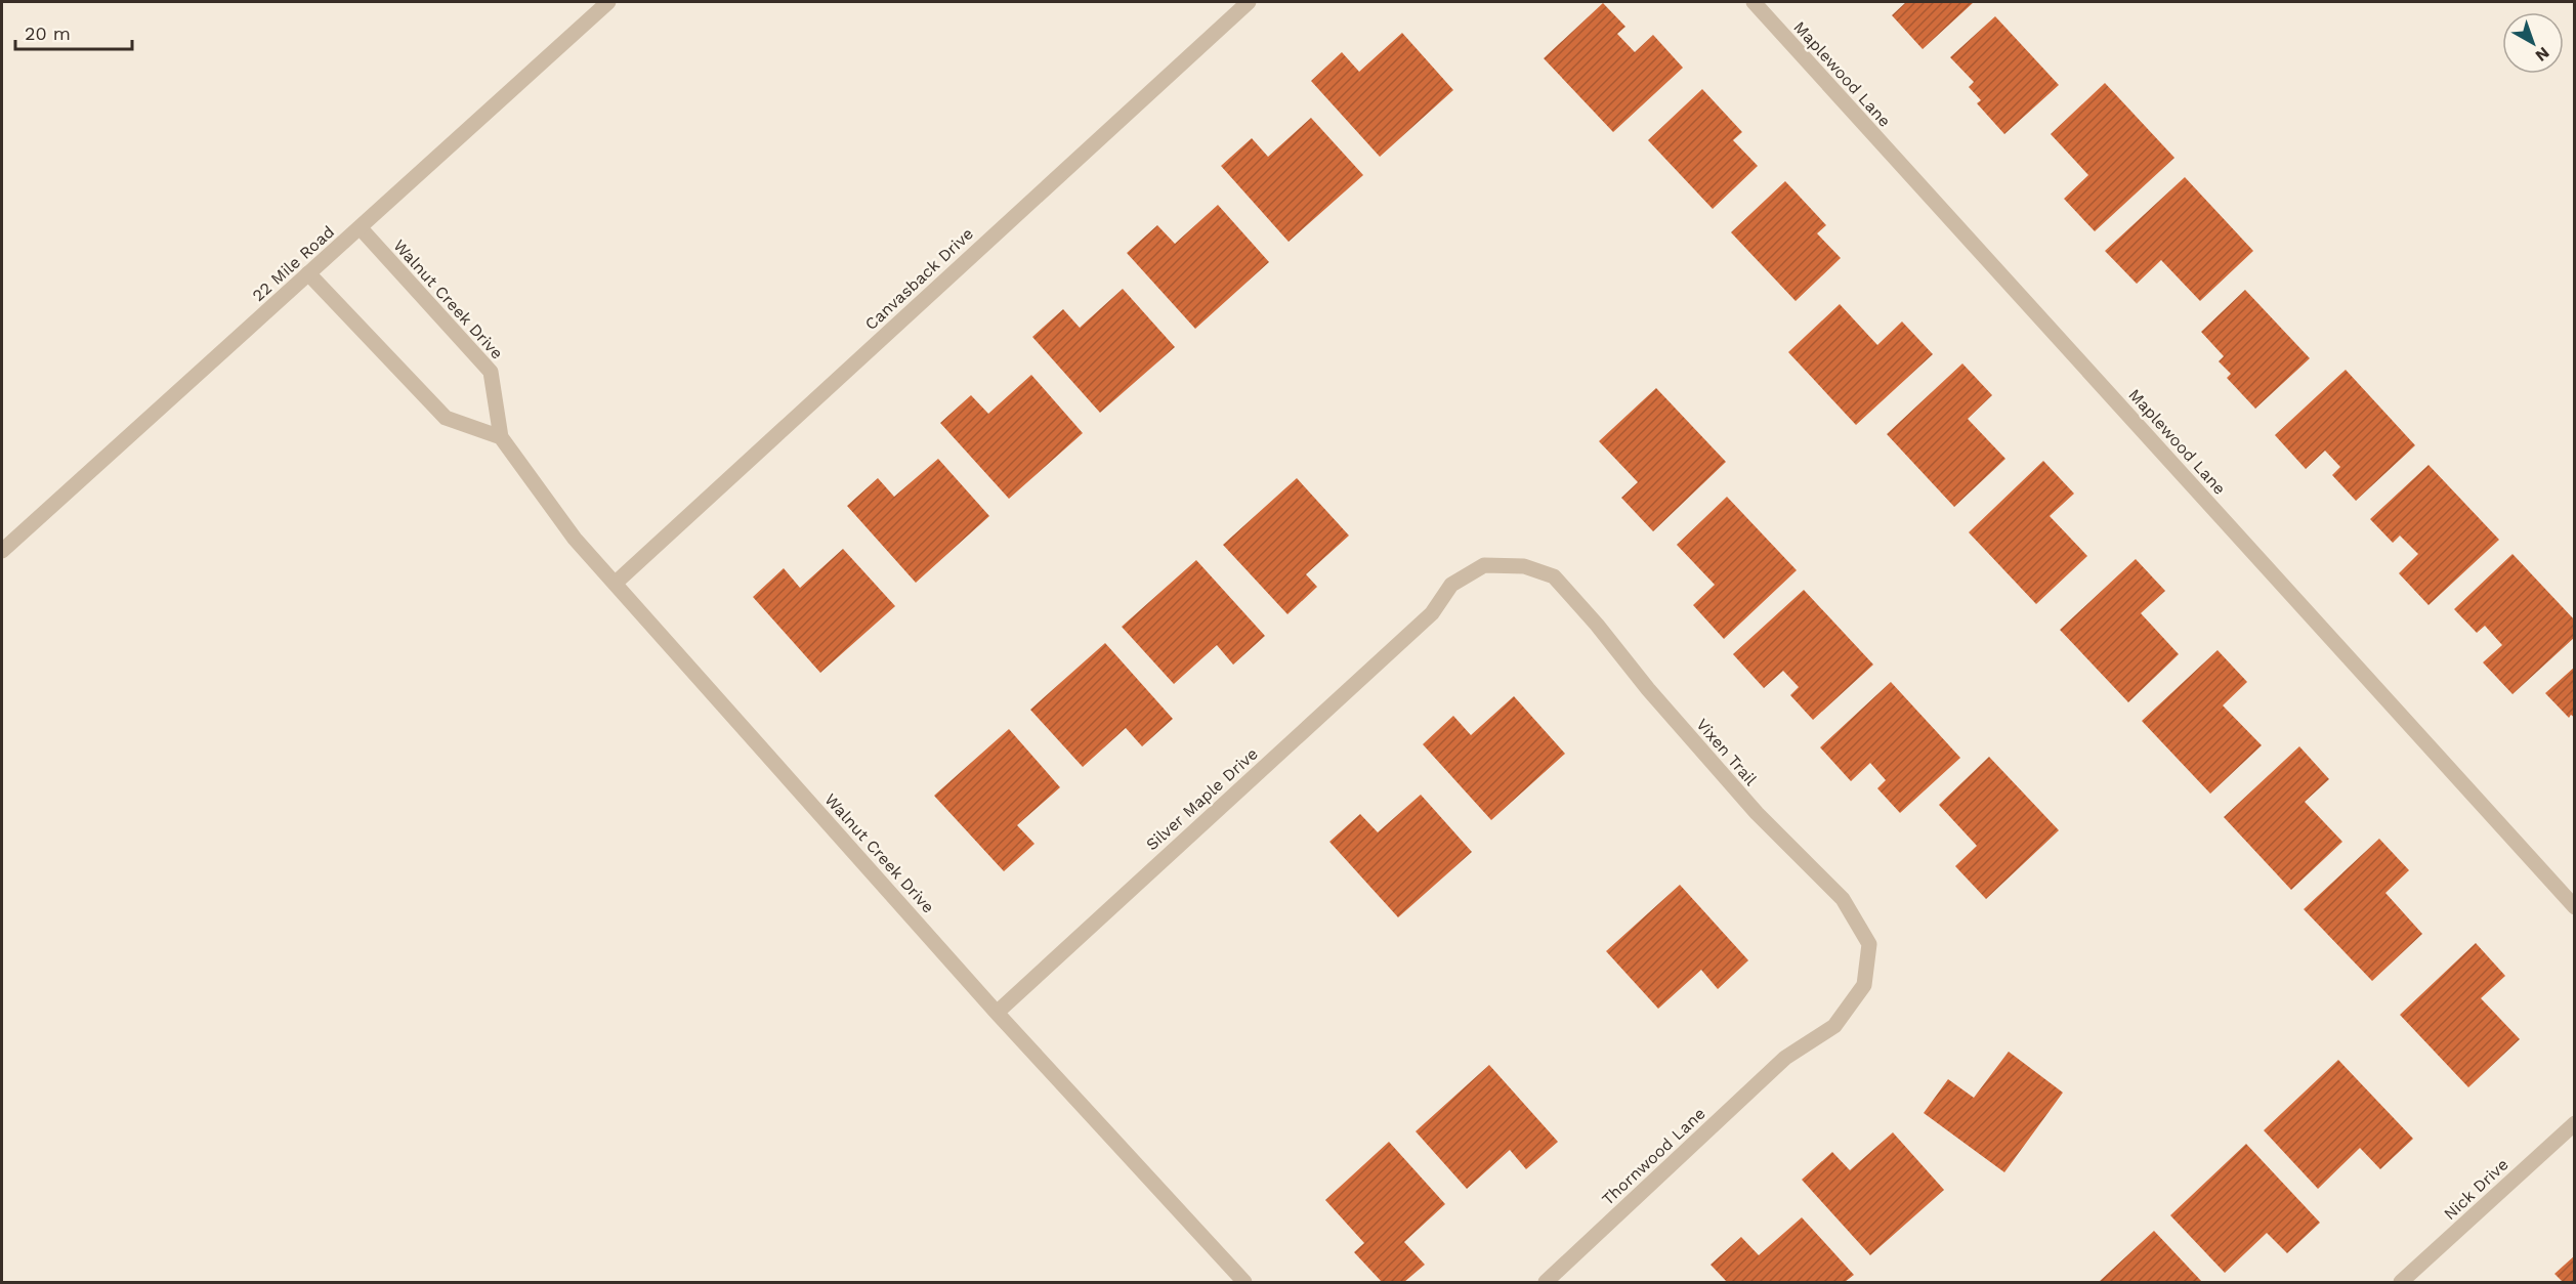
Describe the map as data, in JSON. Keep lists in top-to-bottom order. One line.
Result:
{"streets":{"street":["Maplewood Lane","22 Mile Road","Canvasback Drive","Walnut Creek Drive","Vixen Trail","Silver Maple Drive","Thornwood Lane","Nick Drive"]},"crossings":[["22 Mile Road","Walnut Creek Drive"],["Canvasback Drive","Walnut Creek Drive"],["Walnut Creek Drive","Silver Maple Drive"],["Vixen Trail","Silver Maple Drive"],["Vixen Trail","Thornwood Lane"]],"scale_bar":"20 m","north":"bottom right"}
